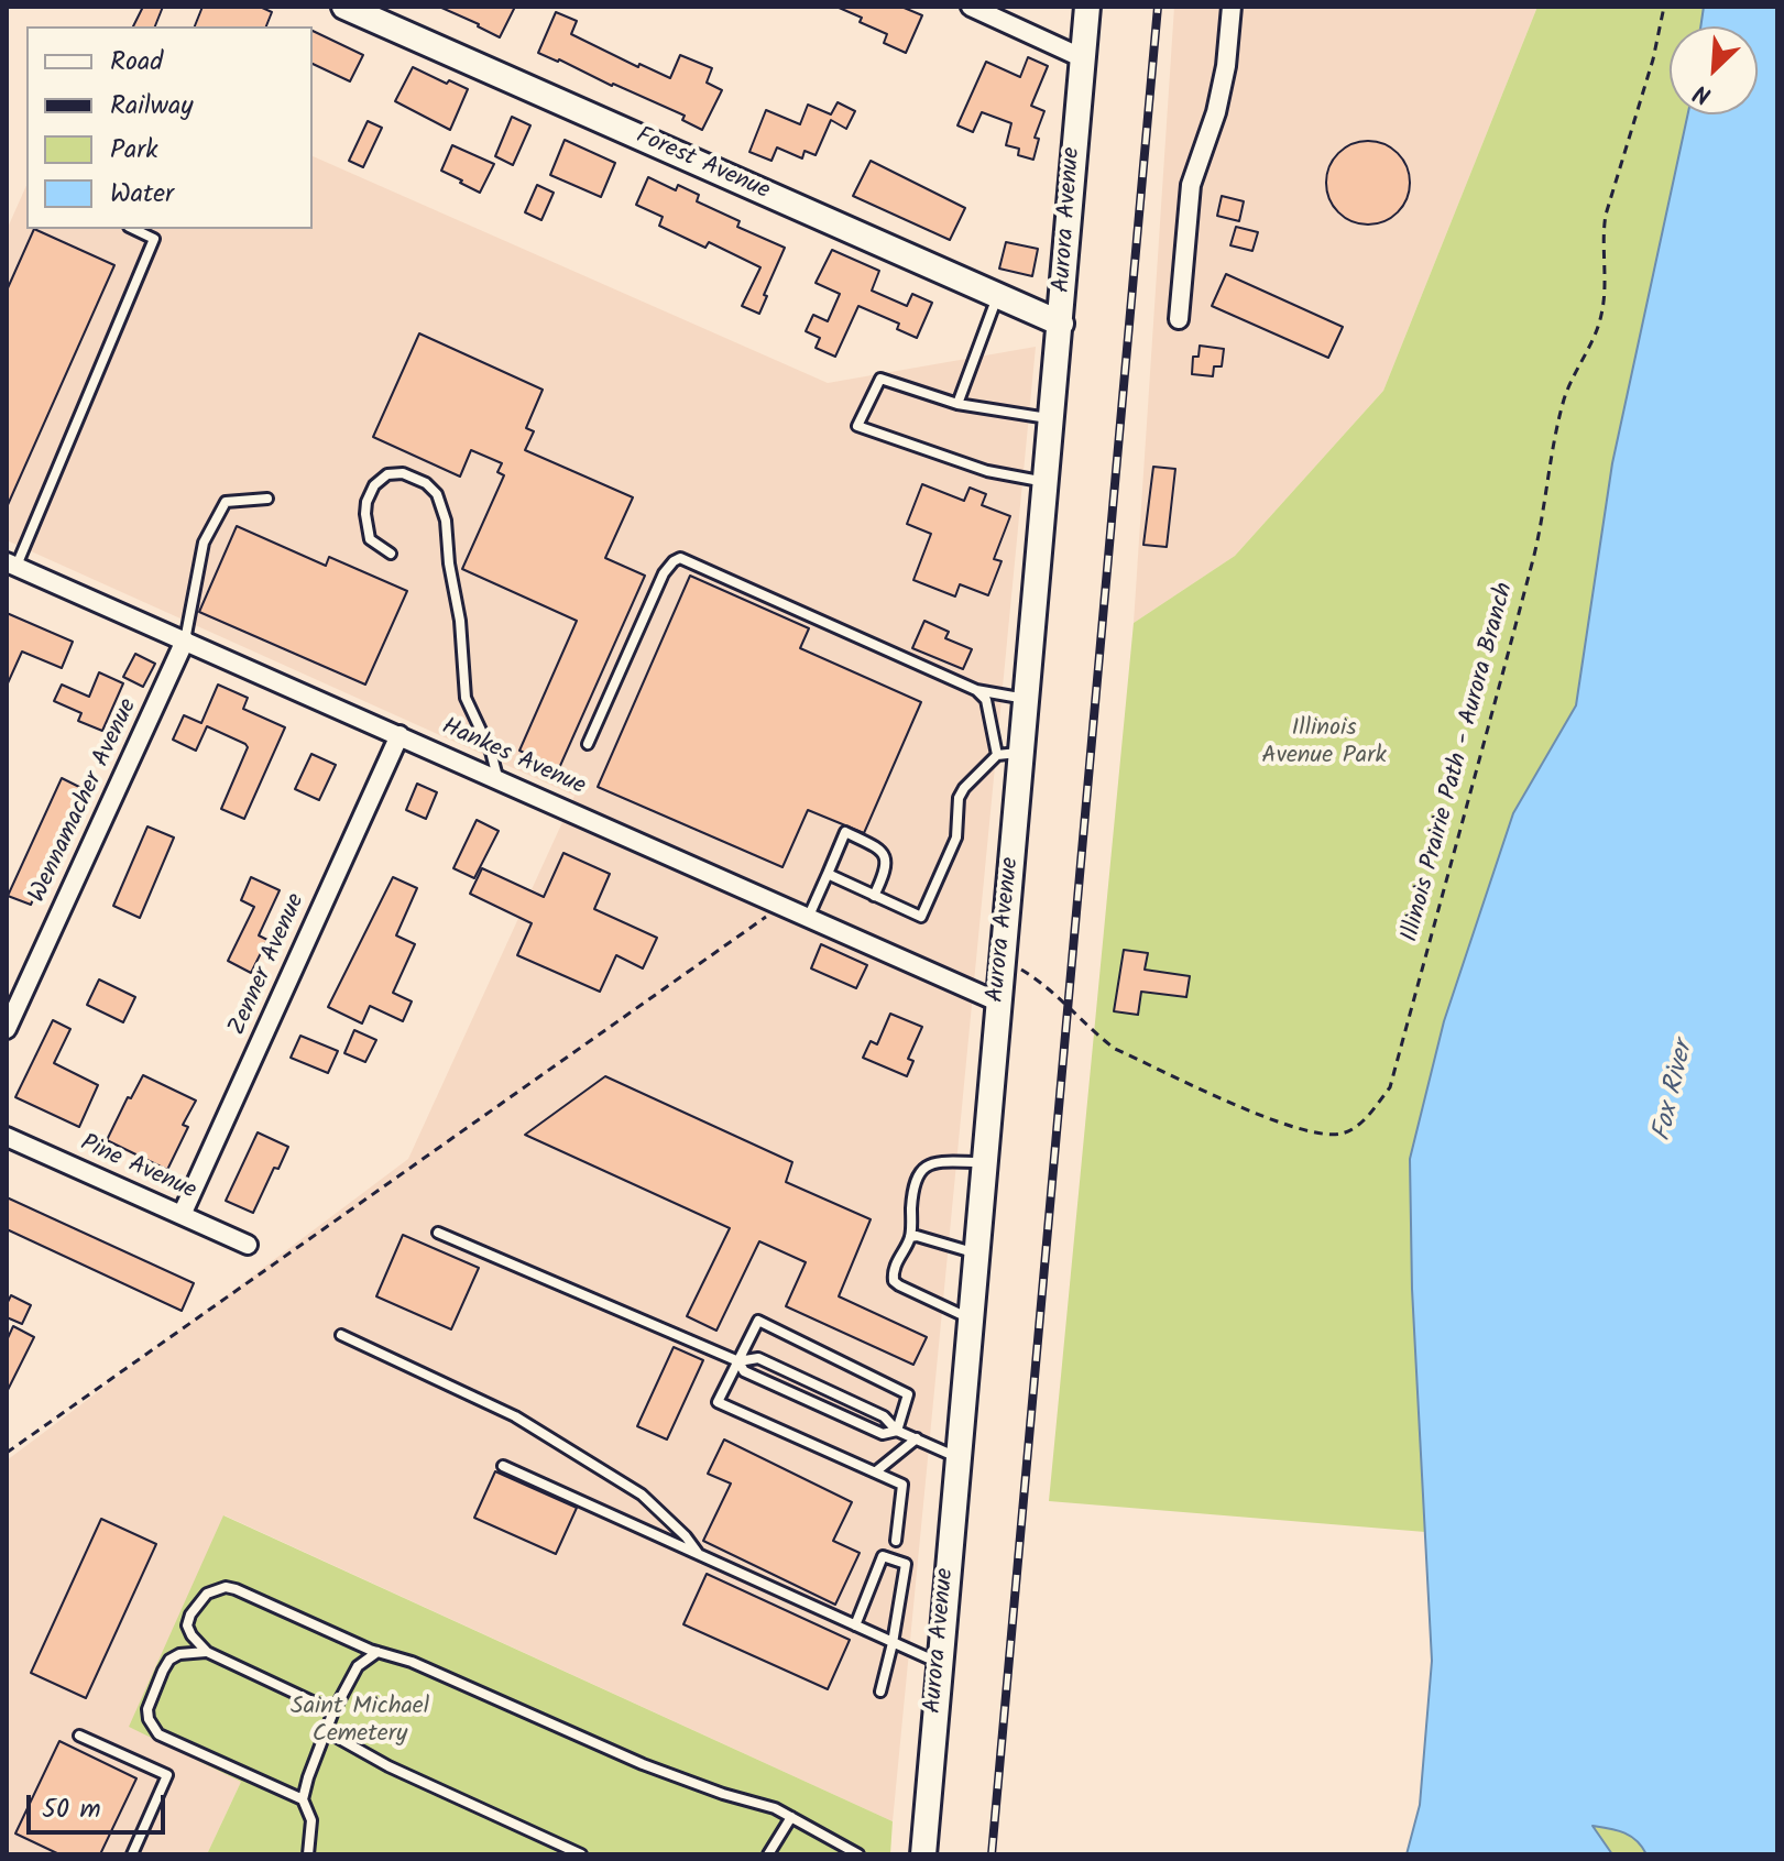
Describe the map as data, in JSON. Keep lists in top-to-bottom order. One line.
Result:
{"streets":{"main road":["Forest Avenue","Aurora Avenue"],"street":["Hankes Avenue","Wennamacher Avenue","Zenner Avenue","Pine Avenue"],"path":["Illinois Prairie Path - Aurora Branch"]},"crossings":[["Forest Avenue","Aurora Avenue"],["Aurora Avenue","Hankes Avenue"],["Aurora Avenue","Illinois Prairie Path - Aurora Branch"],["Hankes Avenue","Wennamacher Avenue"],["Hankes Avenue","Zenner Avenue"],["Zenner Avenue","Pine Avenue"]],"water":["Fox River"],"parks":["Illinois Avenue Park","Saint Michael Cemetery"],"legend":["Road","Railway","Park","Water"],"scale_bar":"50 m","north":"bottom left"}
